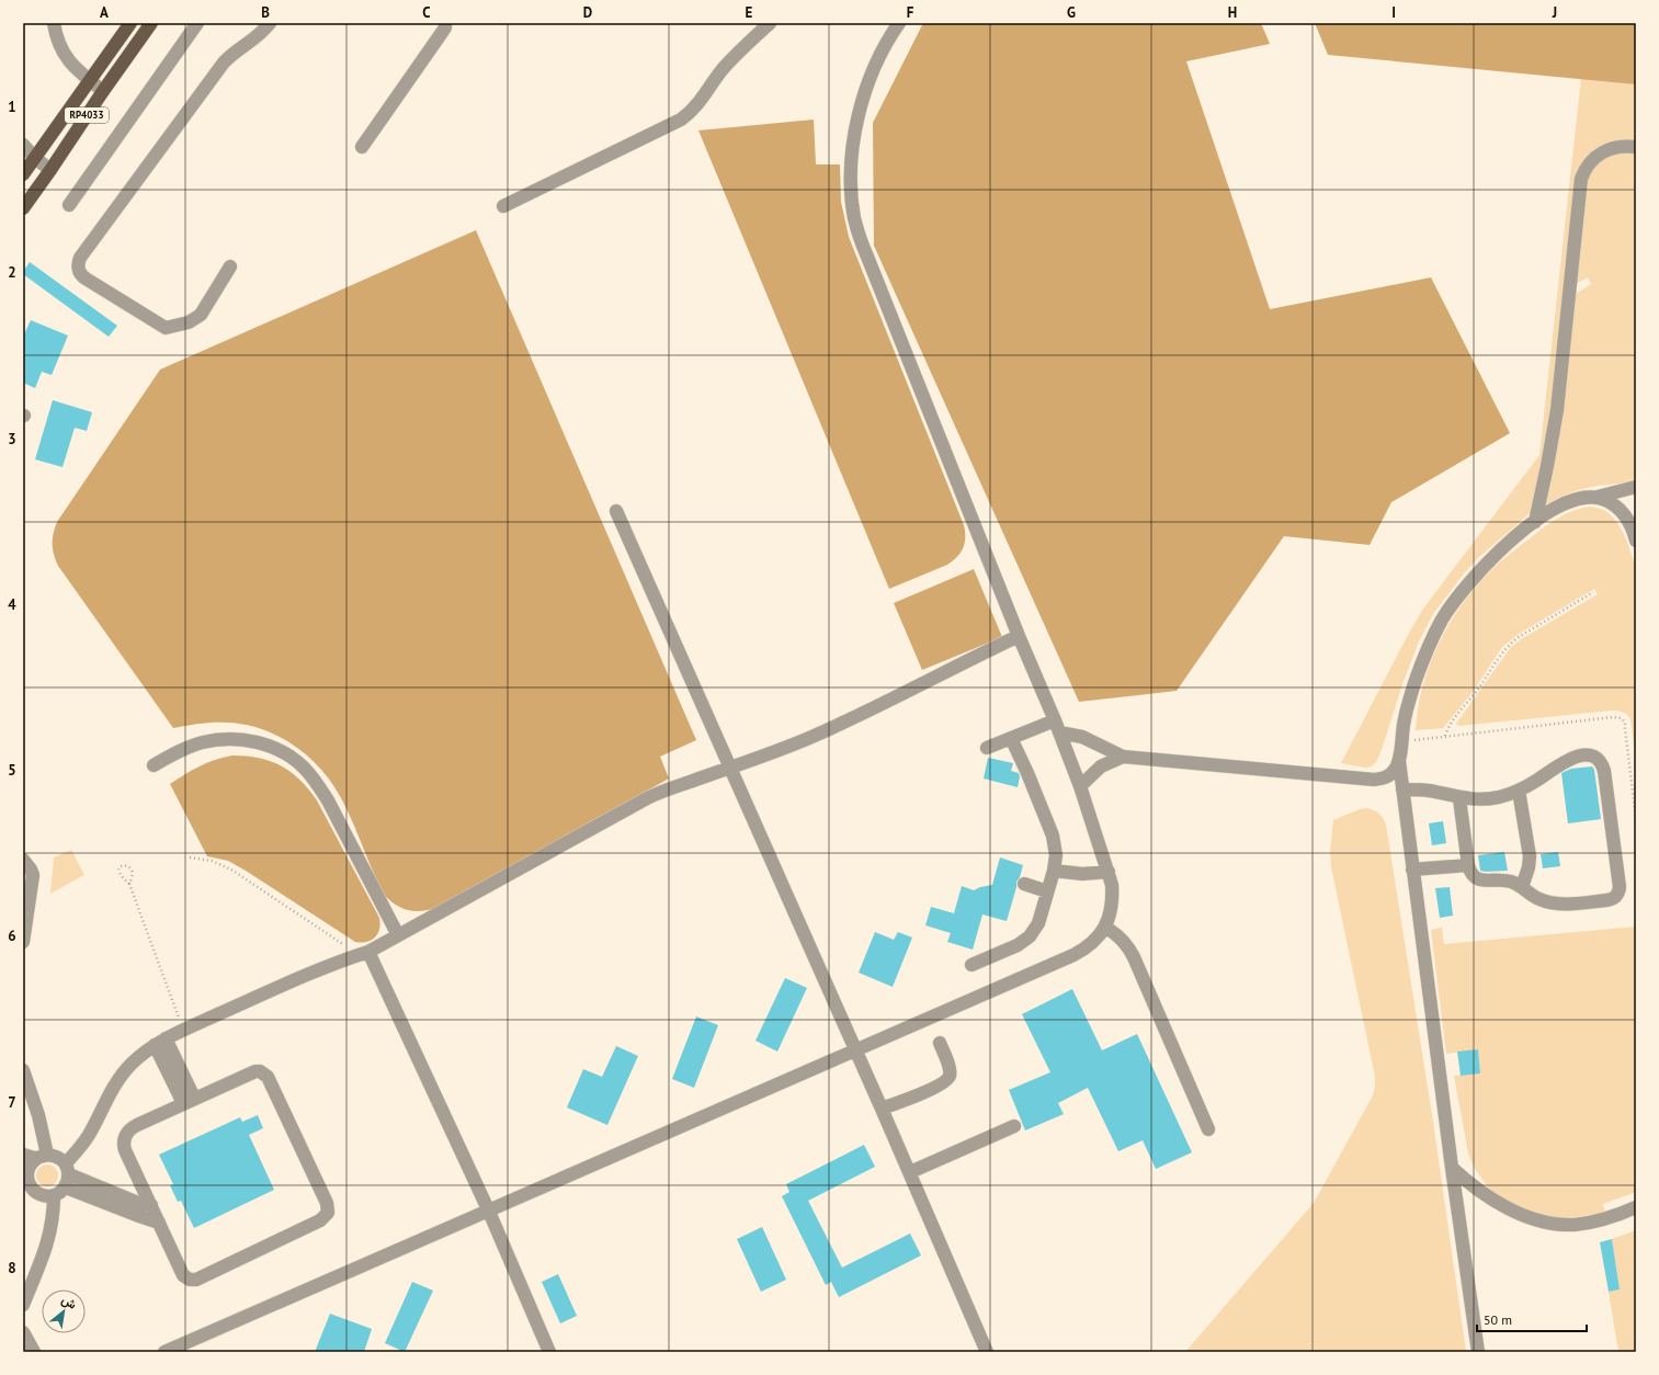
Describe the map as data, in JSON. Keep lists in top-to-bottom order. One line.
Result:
{"streets":{"main road":["RP4033"]},"scale_bar":"50 m","north":"top right","grid":{"columns":["A","B","C","D","E","F","G","H","I","J"],"rows":["1","2","3","4","5","6","7","8"]}}
